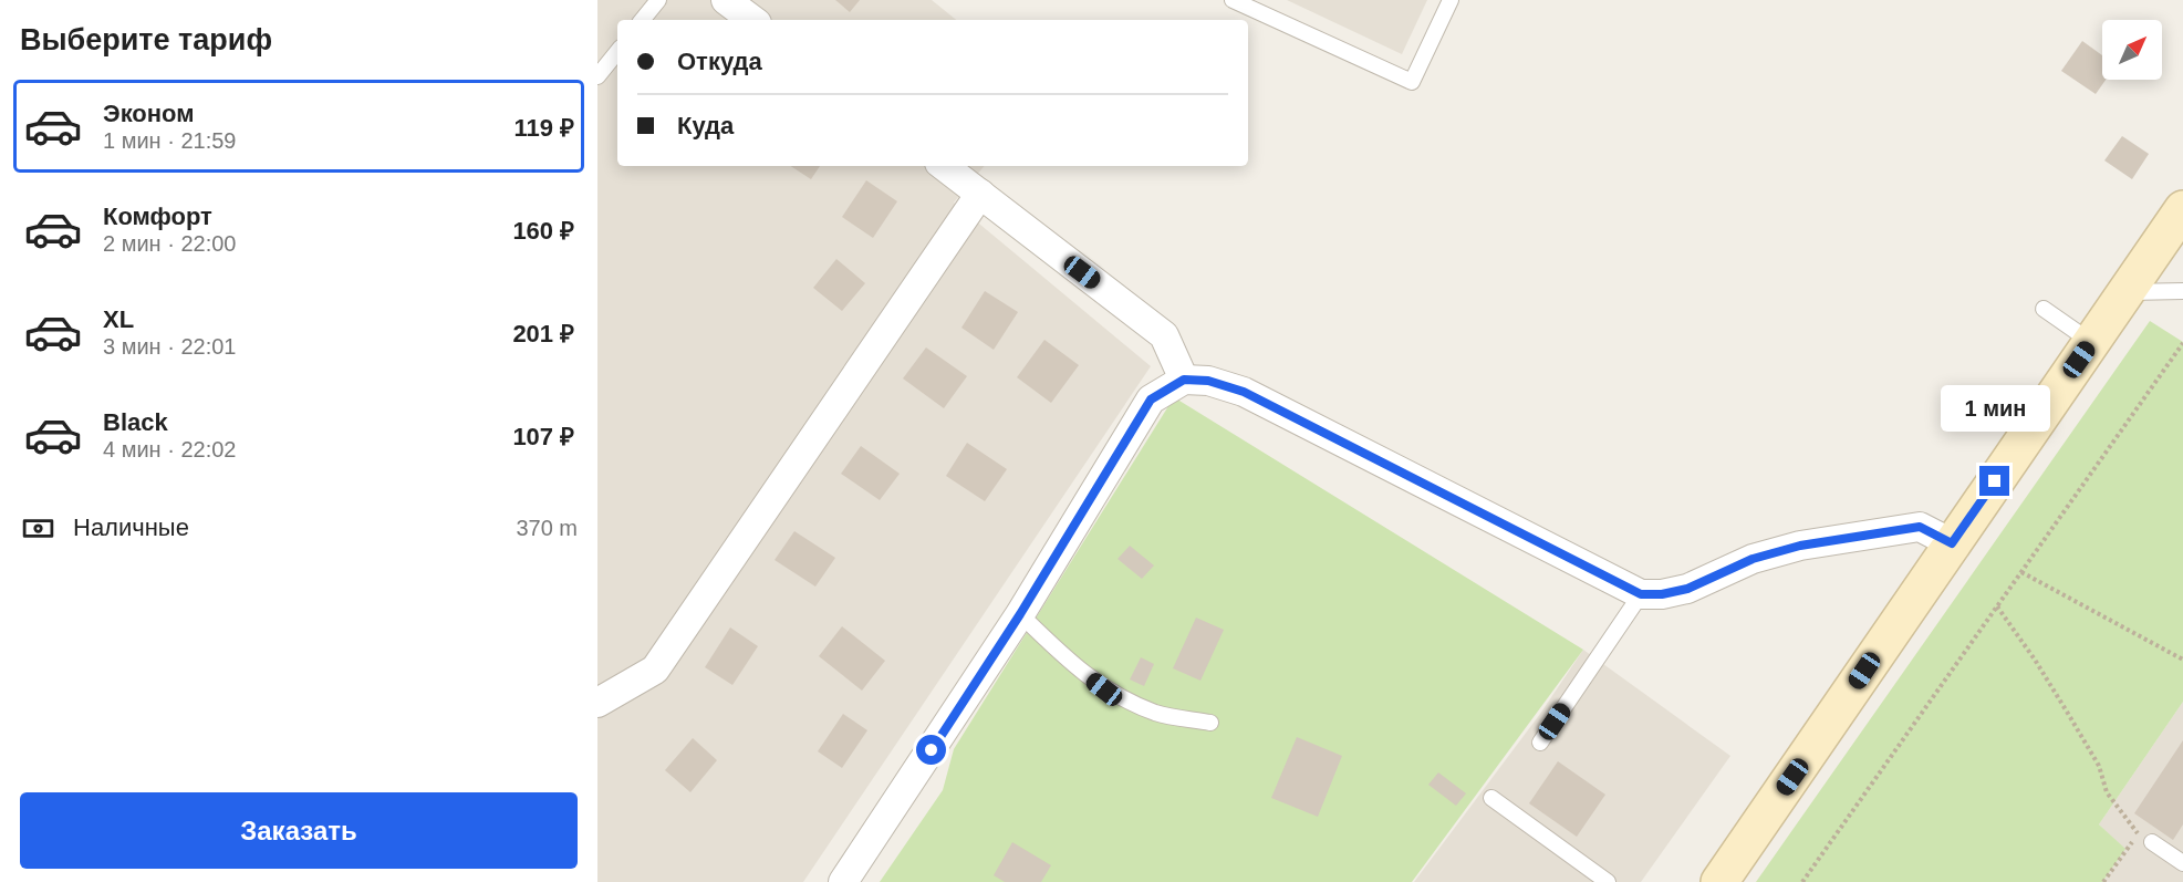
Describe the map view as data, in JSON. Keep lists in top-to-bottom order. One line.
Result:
{"north":"top right","page":{"heading":"Выберите тариф","banner":["Откуда","Куда"],"list":[{"name":"Эконом","note":"1 мин · 21:59","value":"119 ₽"},{"name":"Комфорт","note":"2 мин · 22:00","value":"160 ₽"},{"name":"XL","note":"3 мин · 22:01","value":"201 ₽"},{"name":"Black","note":"4 мин · 22:02","value":"107 ₽"}],"bubble":"1 мин","pay":["Наличные","370 m"],"buttons":"Заказать"}}
